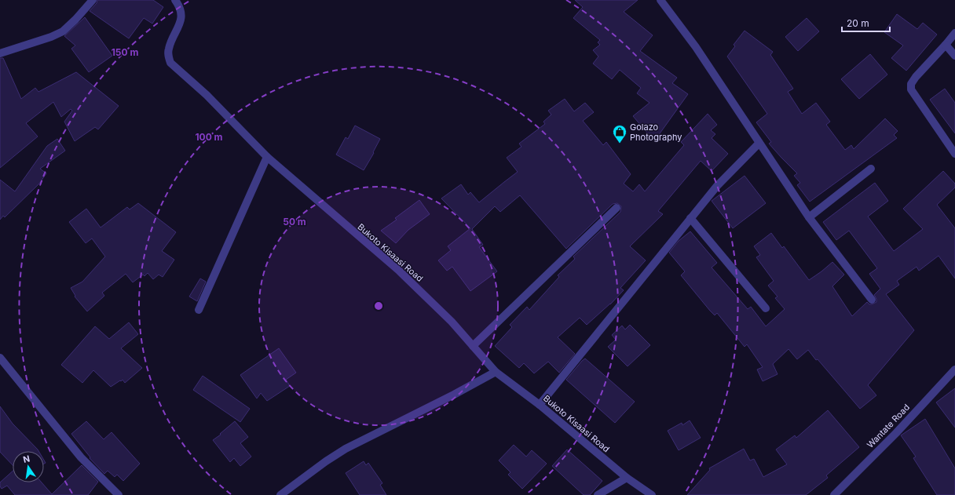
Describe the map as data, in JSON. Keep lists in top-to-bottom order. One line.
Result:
{"streets":{"street":["Bukoto Kisaasi Road","Wantate Road"]},"places":{"shop":["Golazo Photography"]},"scale_bar":"20 m","north":"top","rings":["150 m","100 m","50 m"]}
